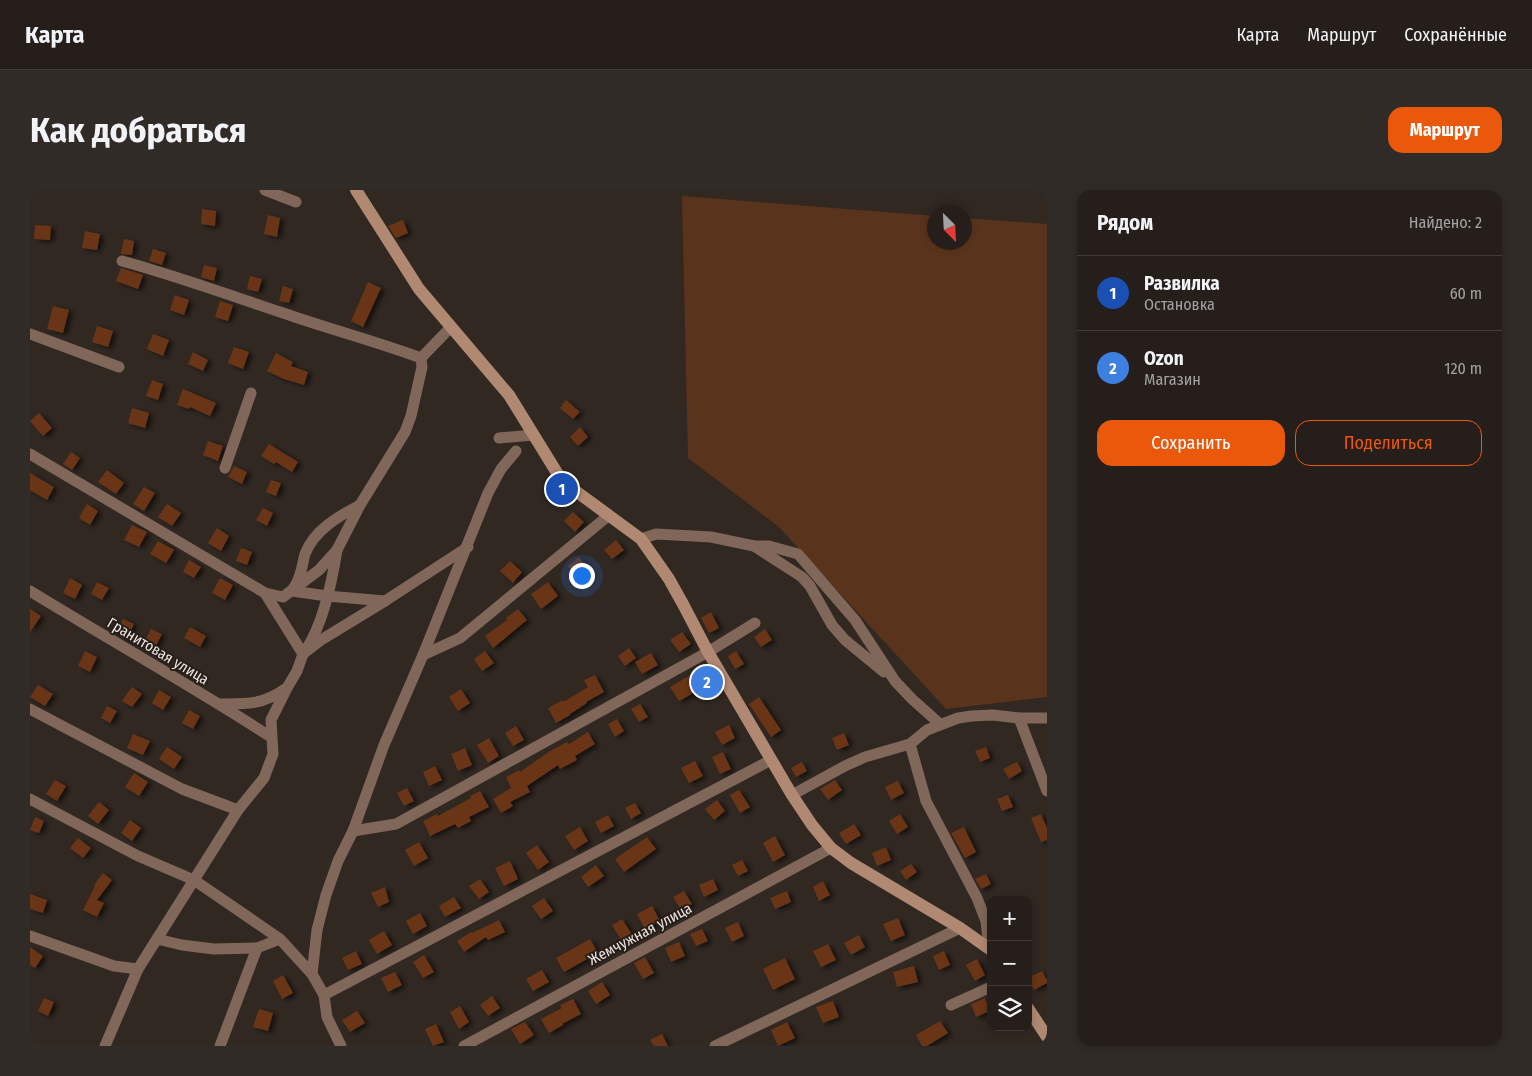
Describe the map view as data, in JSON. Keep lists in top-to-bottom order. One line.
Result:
{"streets":{"street":["Гранитовая улица","Жемчужная улица"]},"north":"bottom right","page":{"header":"Карта","nav":["Карта","Маршрут","Сохранённые"],"buttons":["Маршрут",["Сохранить","Поделиться"]],"title":"Как добраться","heading":["Рядом","Найдено: 2"],"list":[{"mark":"1","name":"Развилка","note":"Остановка","value":"60 m"},{"mark":"2","name":"Ozon","note":"Магазин","value":"120 m"}],"pins":["1","2"],"map_buttons":["+","−"]}}
